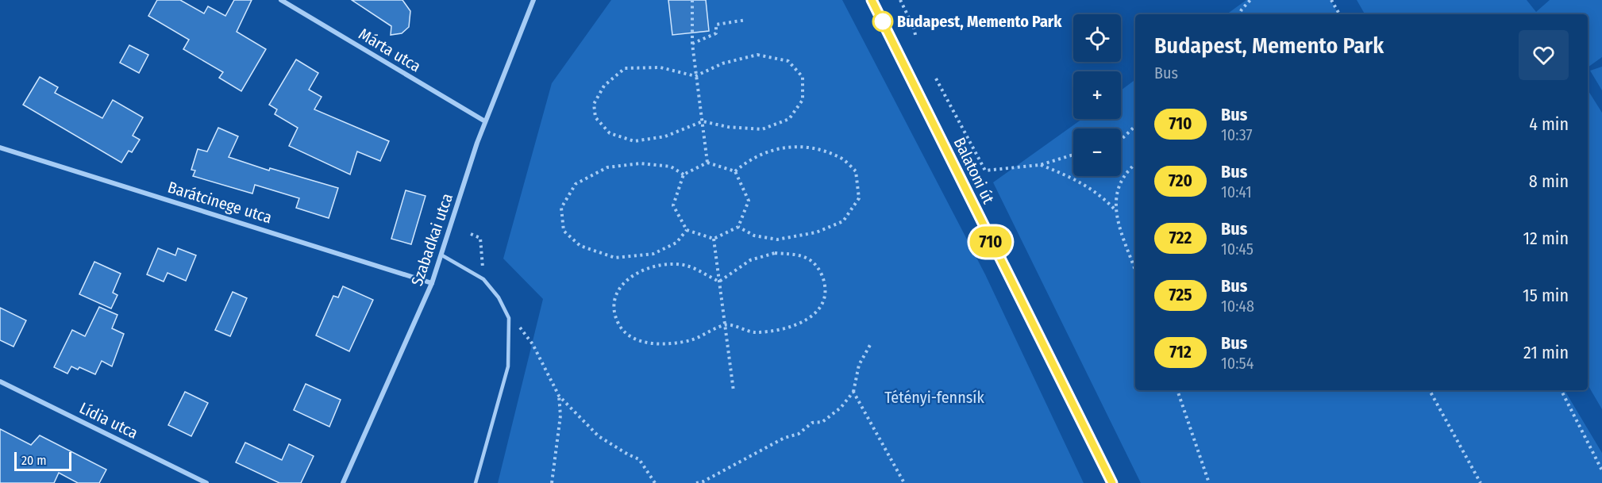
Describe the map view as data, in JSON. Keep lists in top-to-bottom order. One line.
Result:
{"streets":{"main road":["Balatoni út"],"street":["Márta utca","Barátcinege utca","Szabadkai utca","Lídia utca"]},"crossings":[["Márta utca","Szabadkai utca"],["Barátcinege utca","Szabadkai utca"]],"parks":["Tétényi-fennsík"],"places":["Budapest, Memento Park"],"lines":["bus line 710"],"scale_bar":"20 m","page":{"on_map":"710","map_buttons":["+","−"],"heading":["Budapest, Memento Park","Bus"],"list":[{"mark":"710","name":"Bus","note":"10:37","value":"4 min"},{"mark":"720","name":"Bus","note":"10:41","value":"8 min"},{"mark":"722","name":"Bus","note":"10:45","value":"12 min"},{"mark":"725","name":"Bus","note":"10:48","value":"15 min"},{"mark":"712","name":"Bus","note":"10:54","value":"21 min"}],"scale":"20 m"}}
